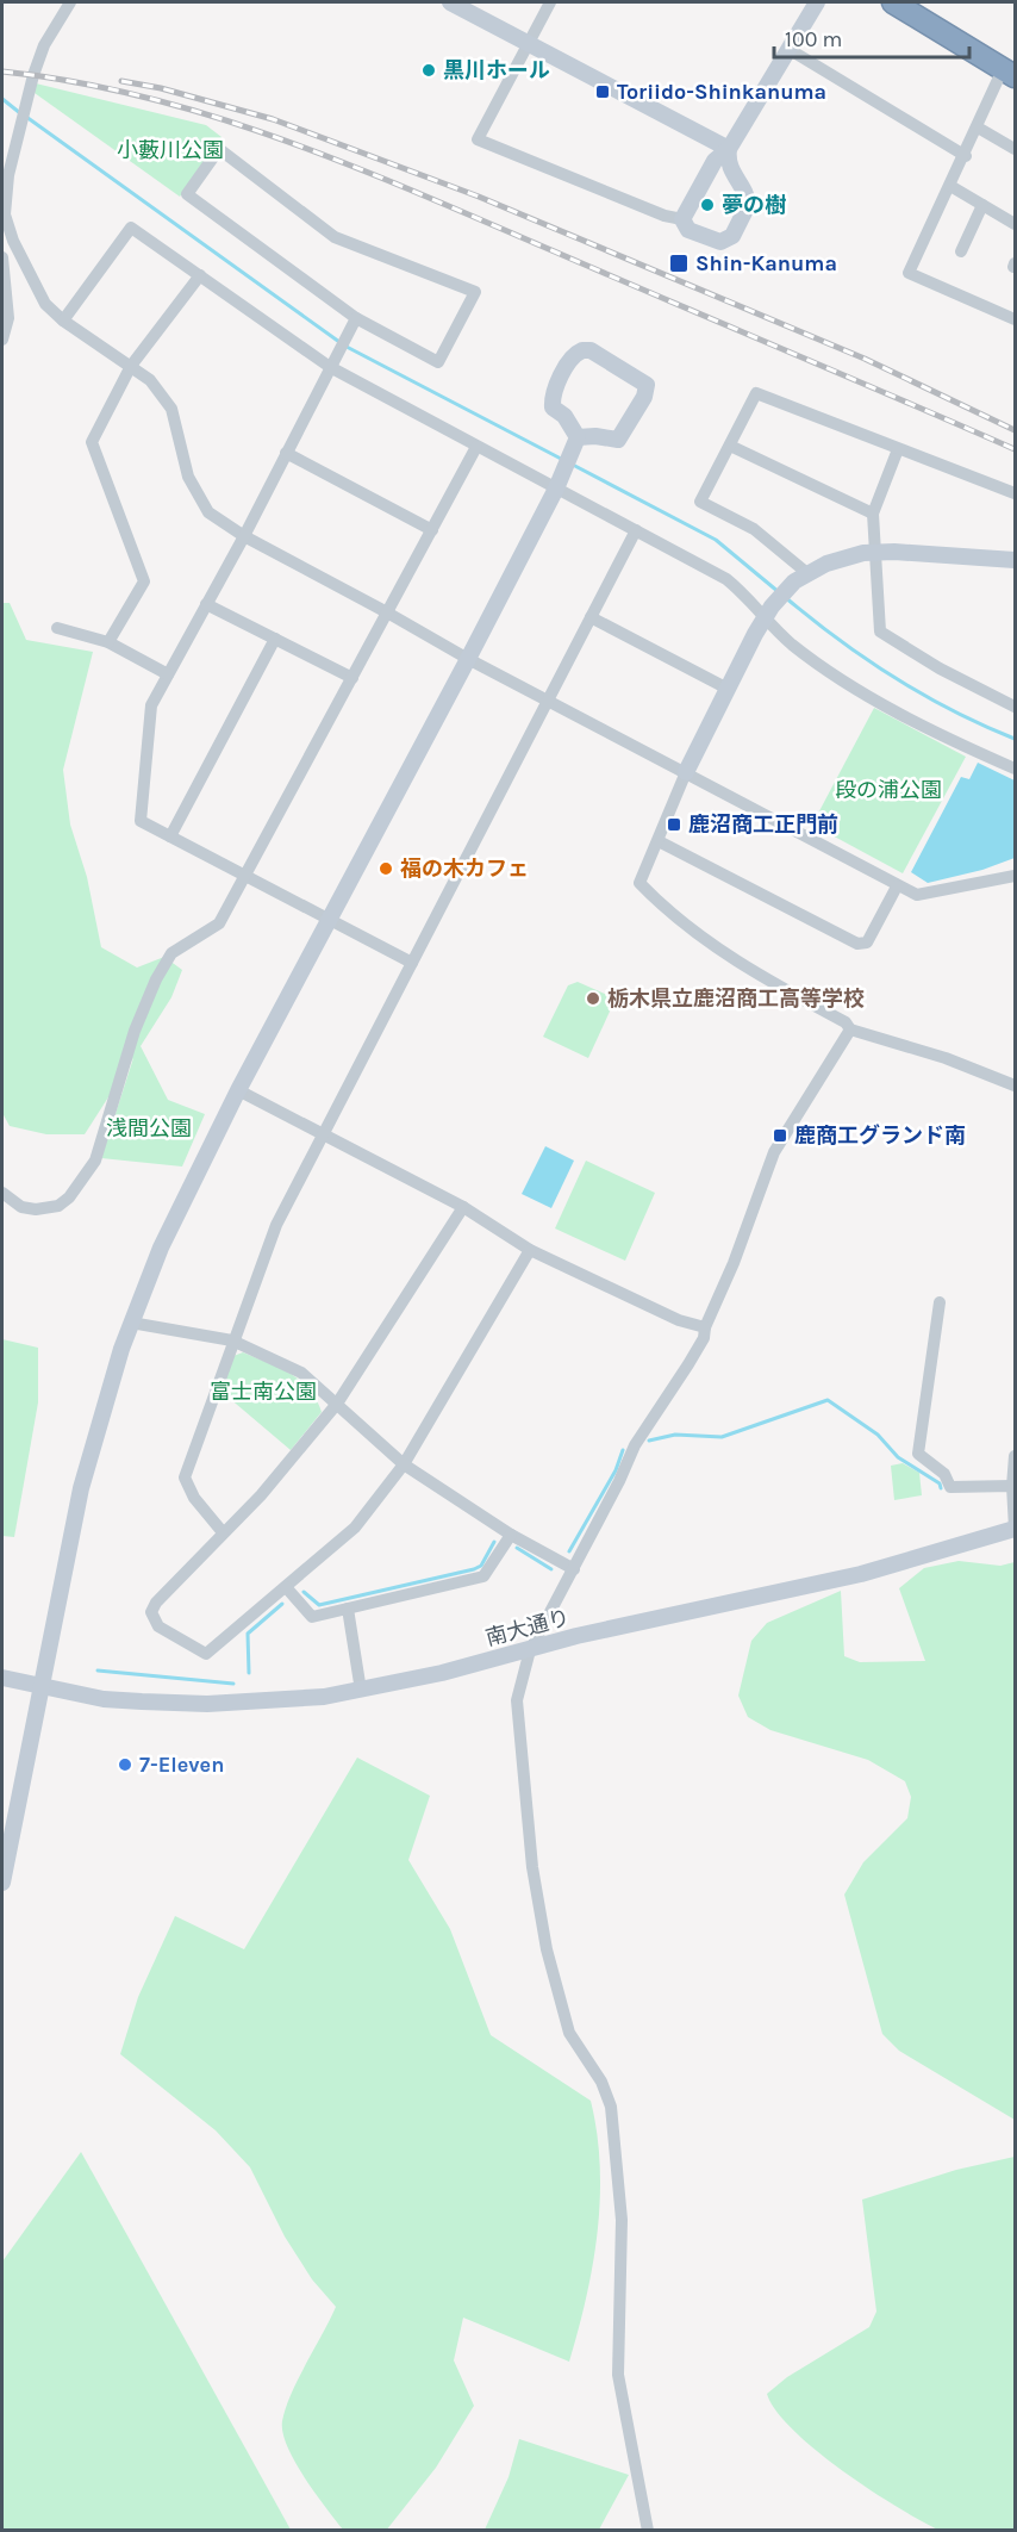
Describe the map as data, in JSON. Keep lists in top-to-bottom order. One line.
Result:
{"streets":{"street":["南大通り"]},"parks":["小藪川公園","段の浦公園","浅間公園","富士南公園"],"places":{"other":["黒川ホール","夢の樹","福の木カフェ","栃木県立鹿沼商工高等学校","7-Eleven"],"transit":["Toriido-Shinkanuma","Shin-Kanuma","鹿沼商工正門前","鹿商工グランド南"]},"scale_bar":"100 m"}
